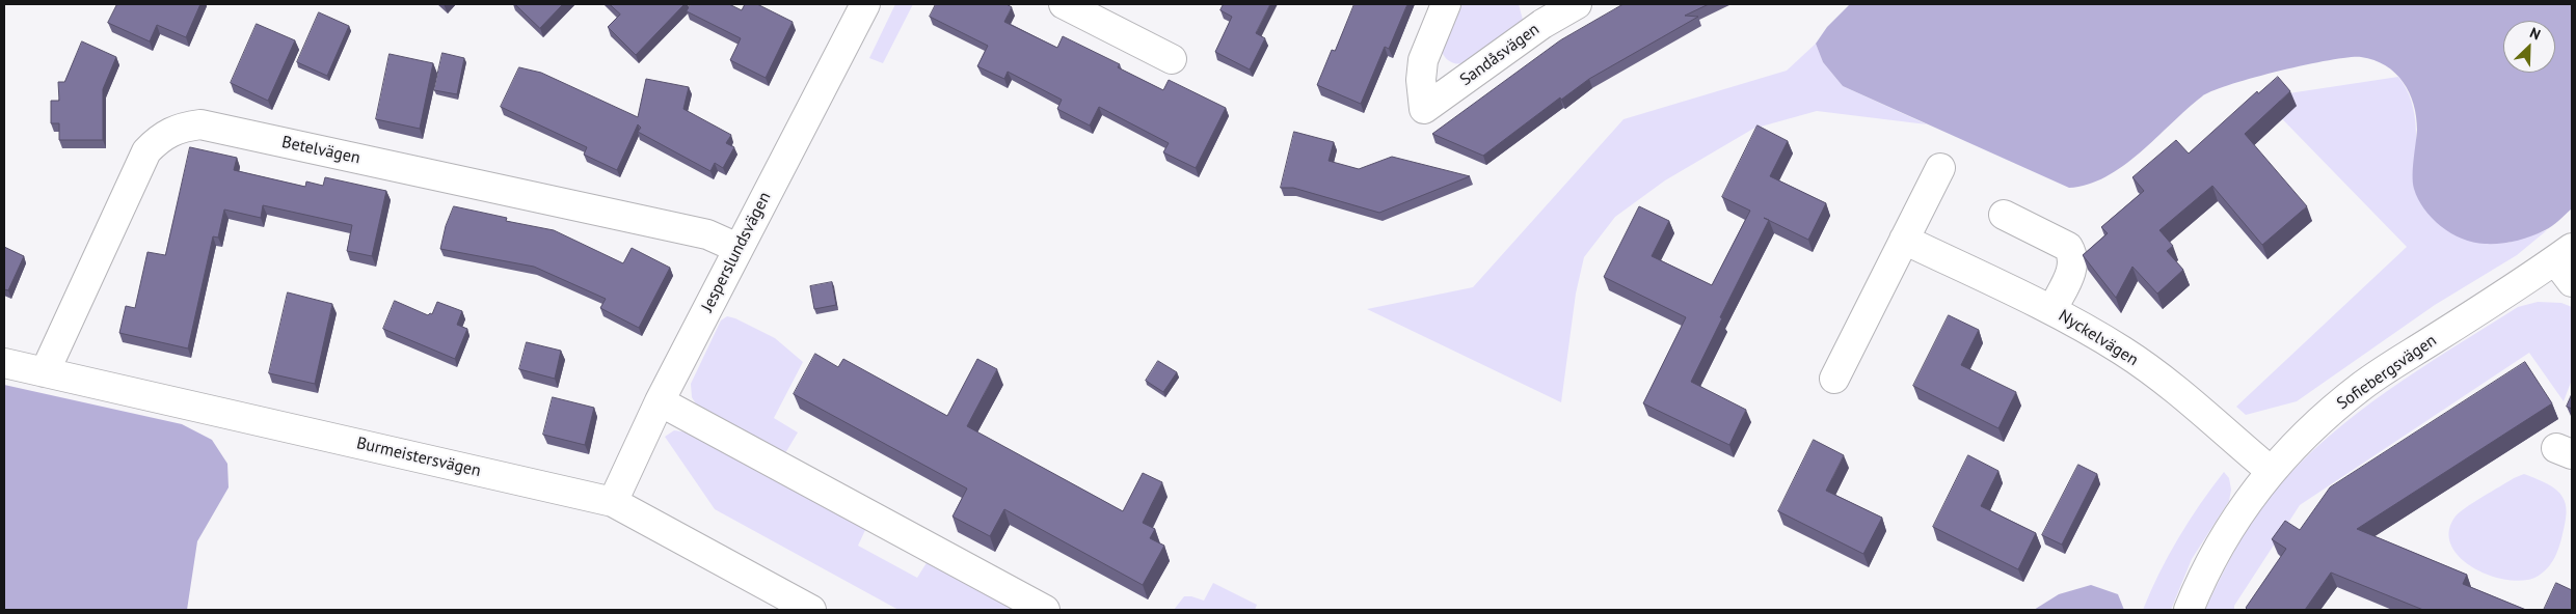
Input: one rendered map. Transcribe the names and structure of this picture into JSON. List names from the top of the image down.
{
  "streets": {
    "street": [
      "Sandåsvägen",
      "Betelvägen",
      "Jesperslundsvägen",
      "Nyckelvägen",
      "Sofiebergsvägen",
      "Burmeistersvägen"
    ]
  },
  "crossings": [
    ["Betelvägen", "Jesperslundsvägen"],
    ["Betelvägen", "Burmeistersvägen"],
    ["Jesperslundsvägen", "Burmeistersvägen"],
    ["Nyckelvägen", "Sofiebergsvägen"]
  ],
  "north": "top right"
}
